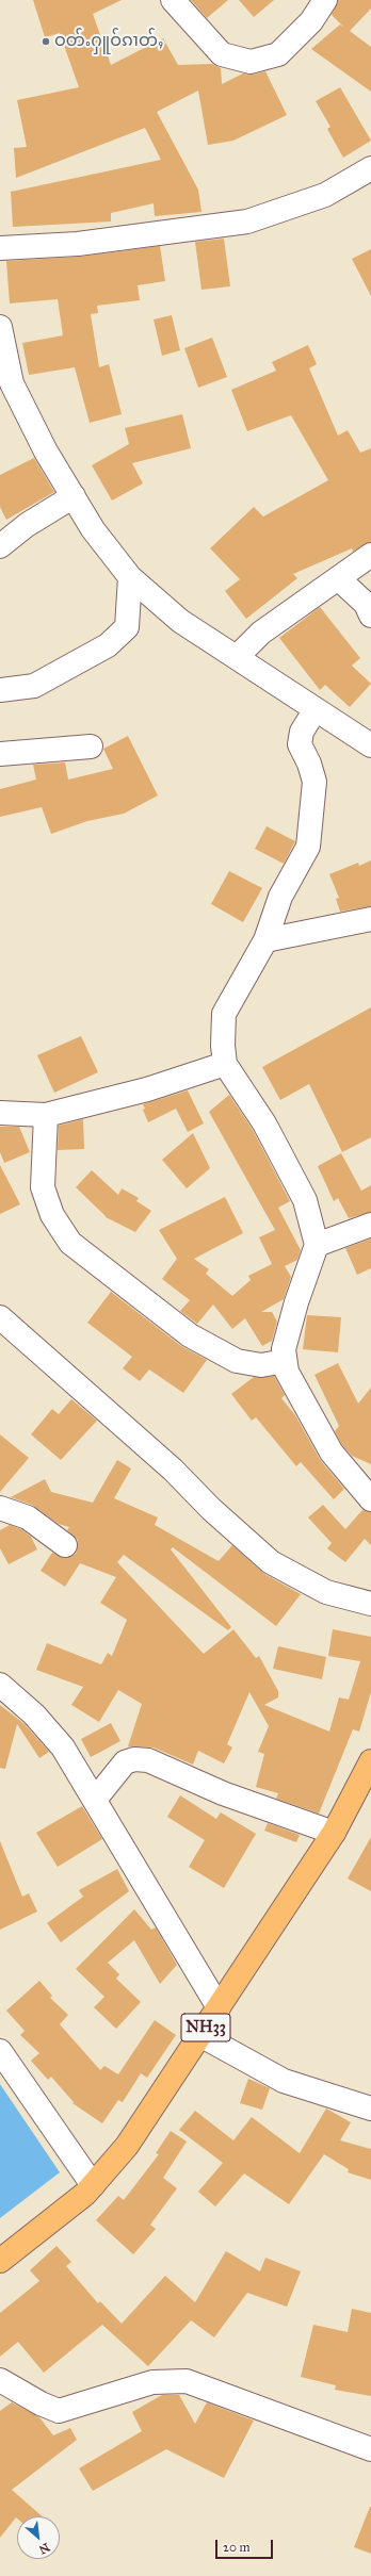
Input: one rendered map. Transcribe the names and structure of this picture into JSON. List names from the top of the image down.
{
  "streets": {
    "highway": ["NH33"]
  },
  "places": ["ဝတ်ႉႁူဝ်ၵၢတ်ႇ"],
  "scale_bar": "20 m",
  "north": "bottom right"
}
